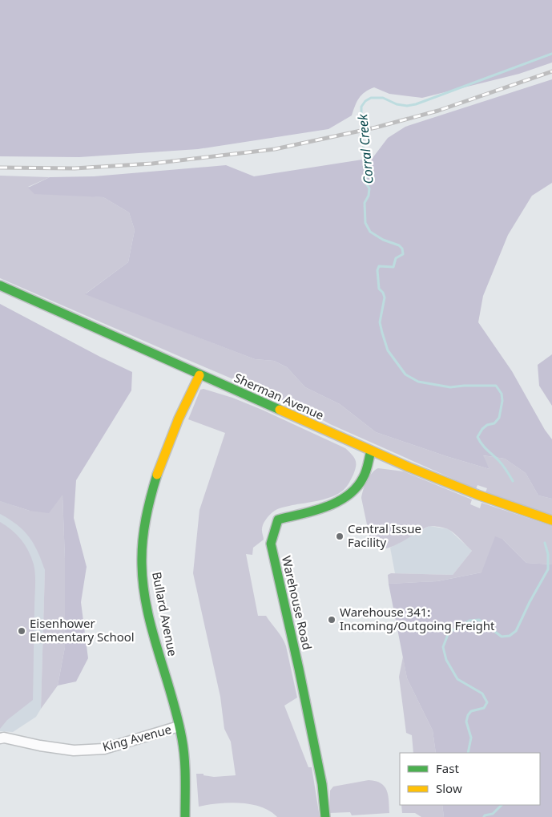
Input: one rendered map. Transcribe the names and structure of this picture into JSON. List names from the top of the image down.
{
  "streets": {
    "street": [
      "Sherman Avenue",
      "Warehouse Road",
      "Bullard Avenue",
      "King Avenue"
    ]
  },
  "crossings": [
    ["Sherman Avenue", "Warehouse Road"],
    ["Sherman Avenue", "Bullard Avenue"],
    ["Bullard Avenue", "King Avenue"]
  ],
  "water": ["Corral Creek"],
  "places": ["Central Issue Facility", "Warehouse 341: Incoming/Outgoing Freight", "Eisenhower Elementary School"],
  "legend": ["Fast", "Slow"]
}
